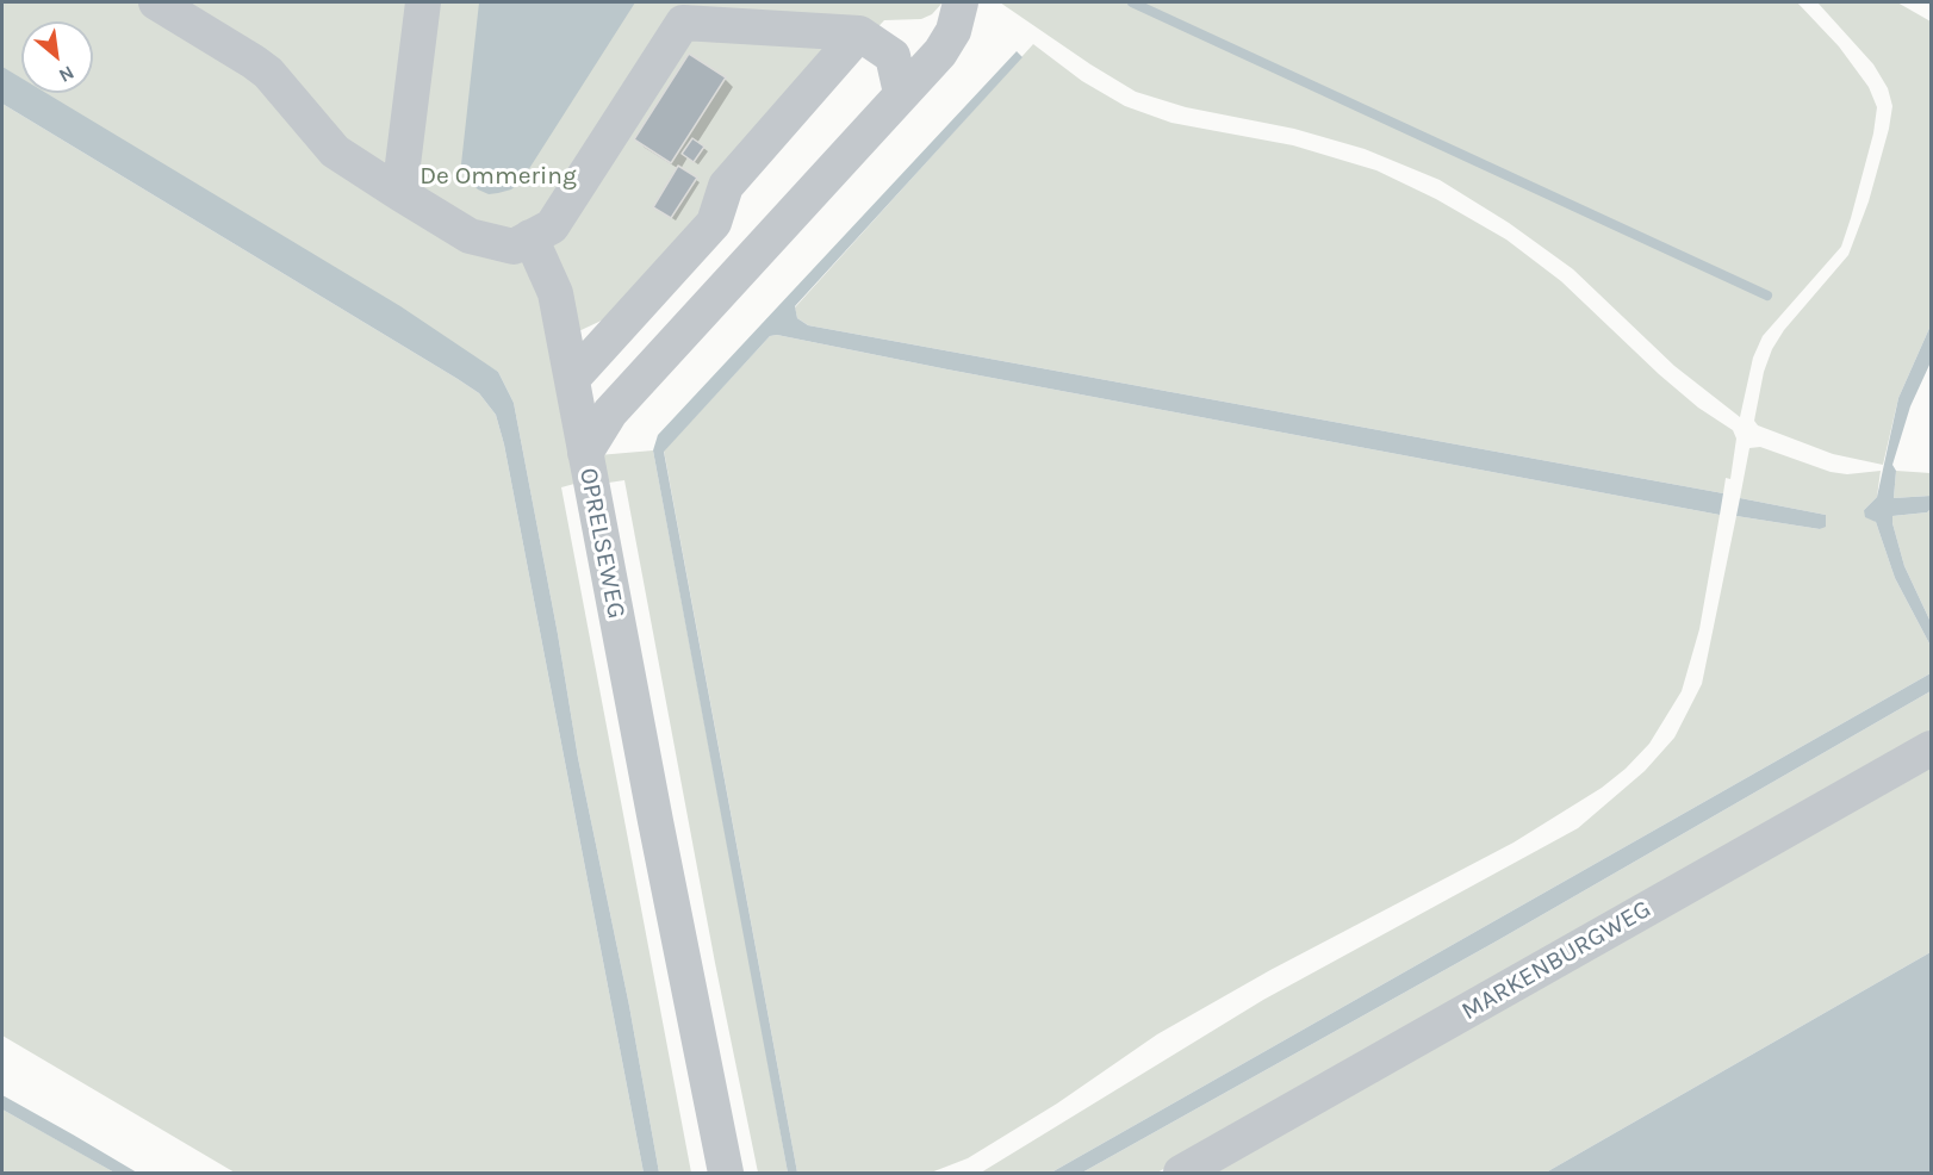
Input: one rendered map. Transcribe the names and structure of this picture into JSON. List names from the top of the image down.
{
  "streets": {
    "street": ["OPRELSEWEG", "MARKENBURGWEG"]
  },
  "parks": ["De Ommering"],
  "north": "bottom right"
}
